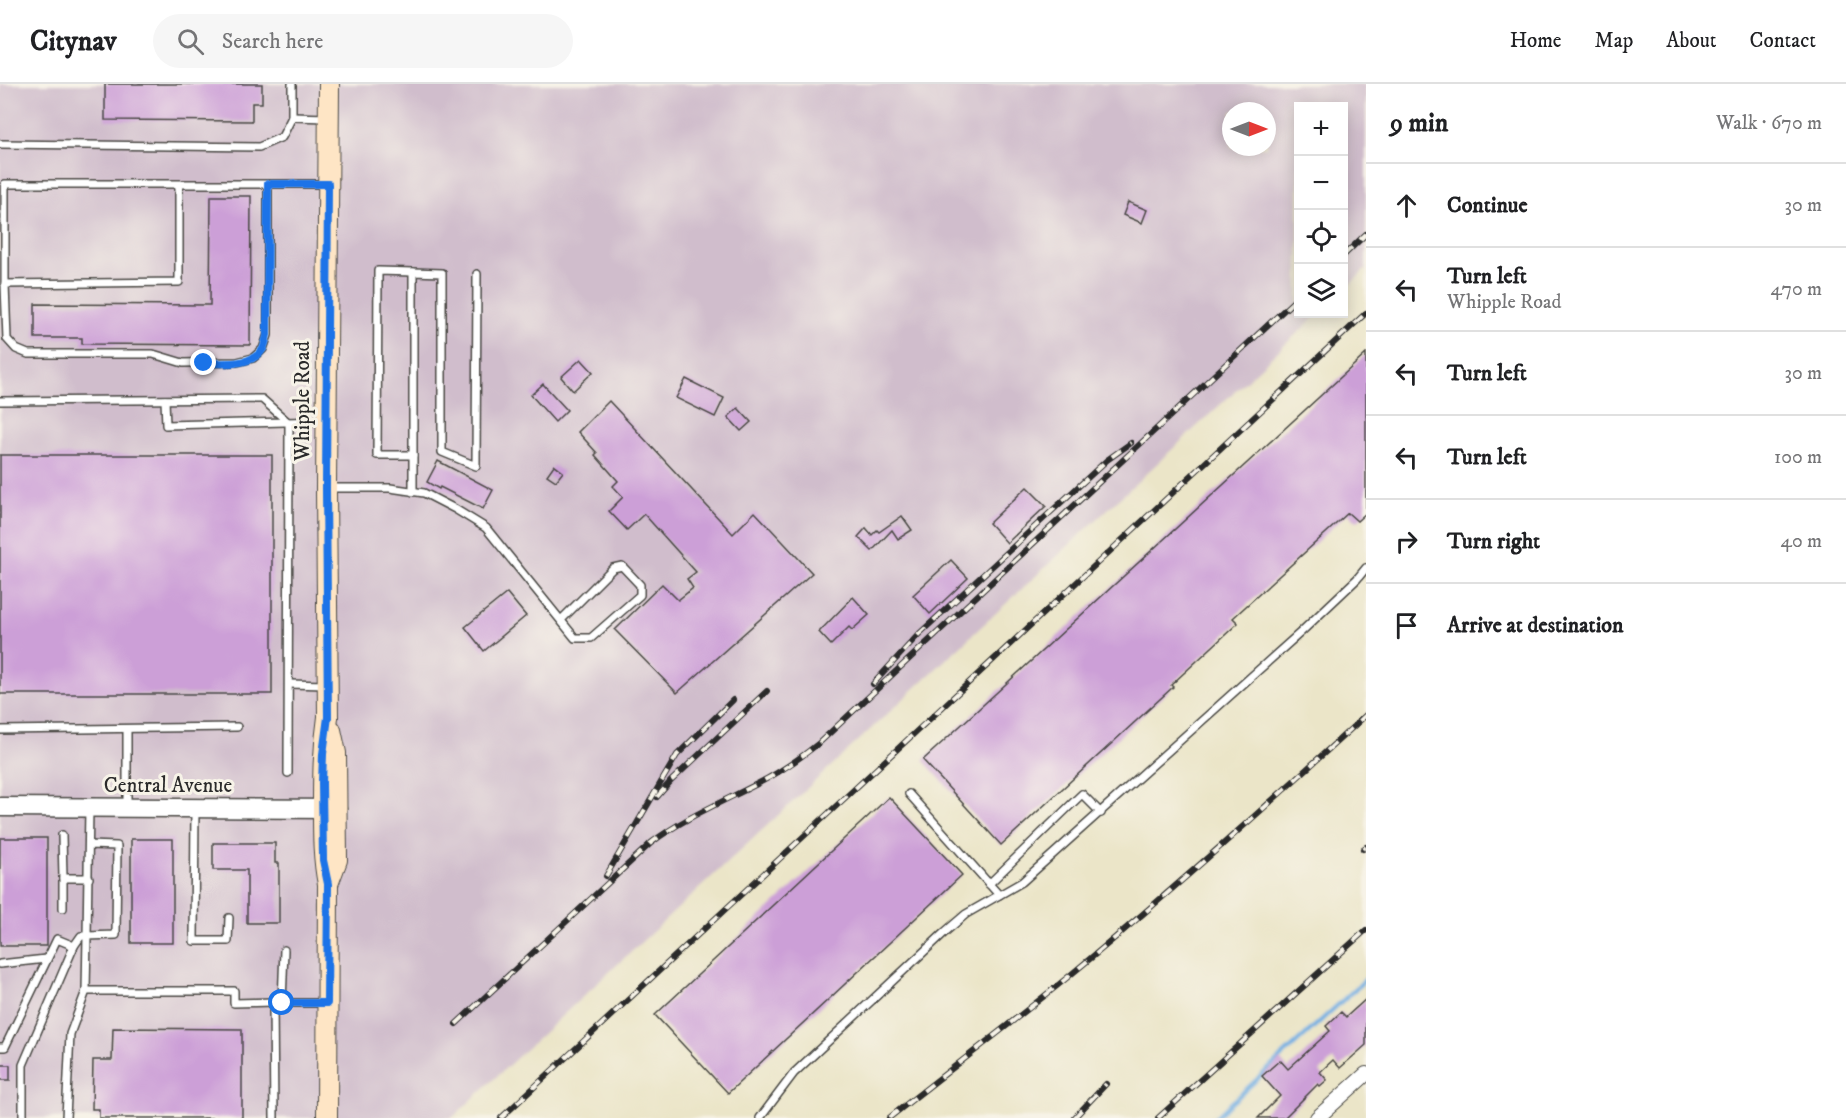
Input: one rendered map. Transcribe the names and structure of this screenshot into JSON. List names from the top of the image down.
{
  "streets": {
    "main road": ["Whipple Road"],
    "street": ["Central Avenue"]
  },
  "crossings": [
    ["Whipple Road", "Central Avenue"]
  ],
  "north": "right",
  "page": {
    "header": "Citynav",
    "search": "Search here",
    "nav": [
      "Home",
      "Map",
      "About",
      "Contact"
    ],
    "heading": ["9 min", "Walk · 670 m"],
    "map_buttons": ["+", "−"],
    "list": [
      ["Continue", "30 m"],
      ["Turn left", "Whipple Road", "470 m"],
      ["Turn left", "30 m"],
      ["Turn left", "100 m"],
      ["Turn right", "40 m"],
      "Arrive at destination"
    ]
  }
}
